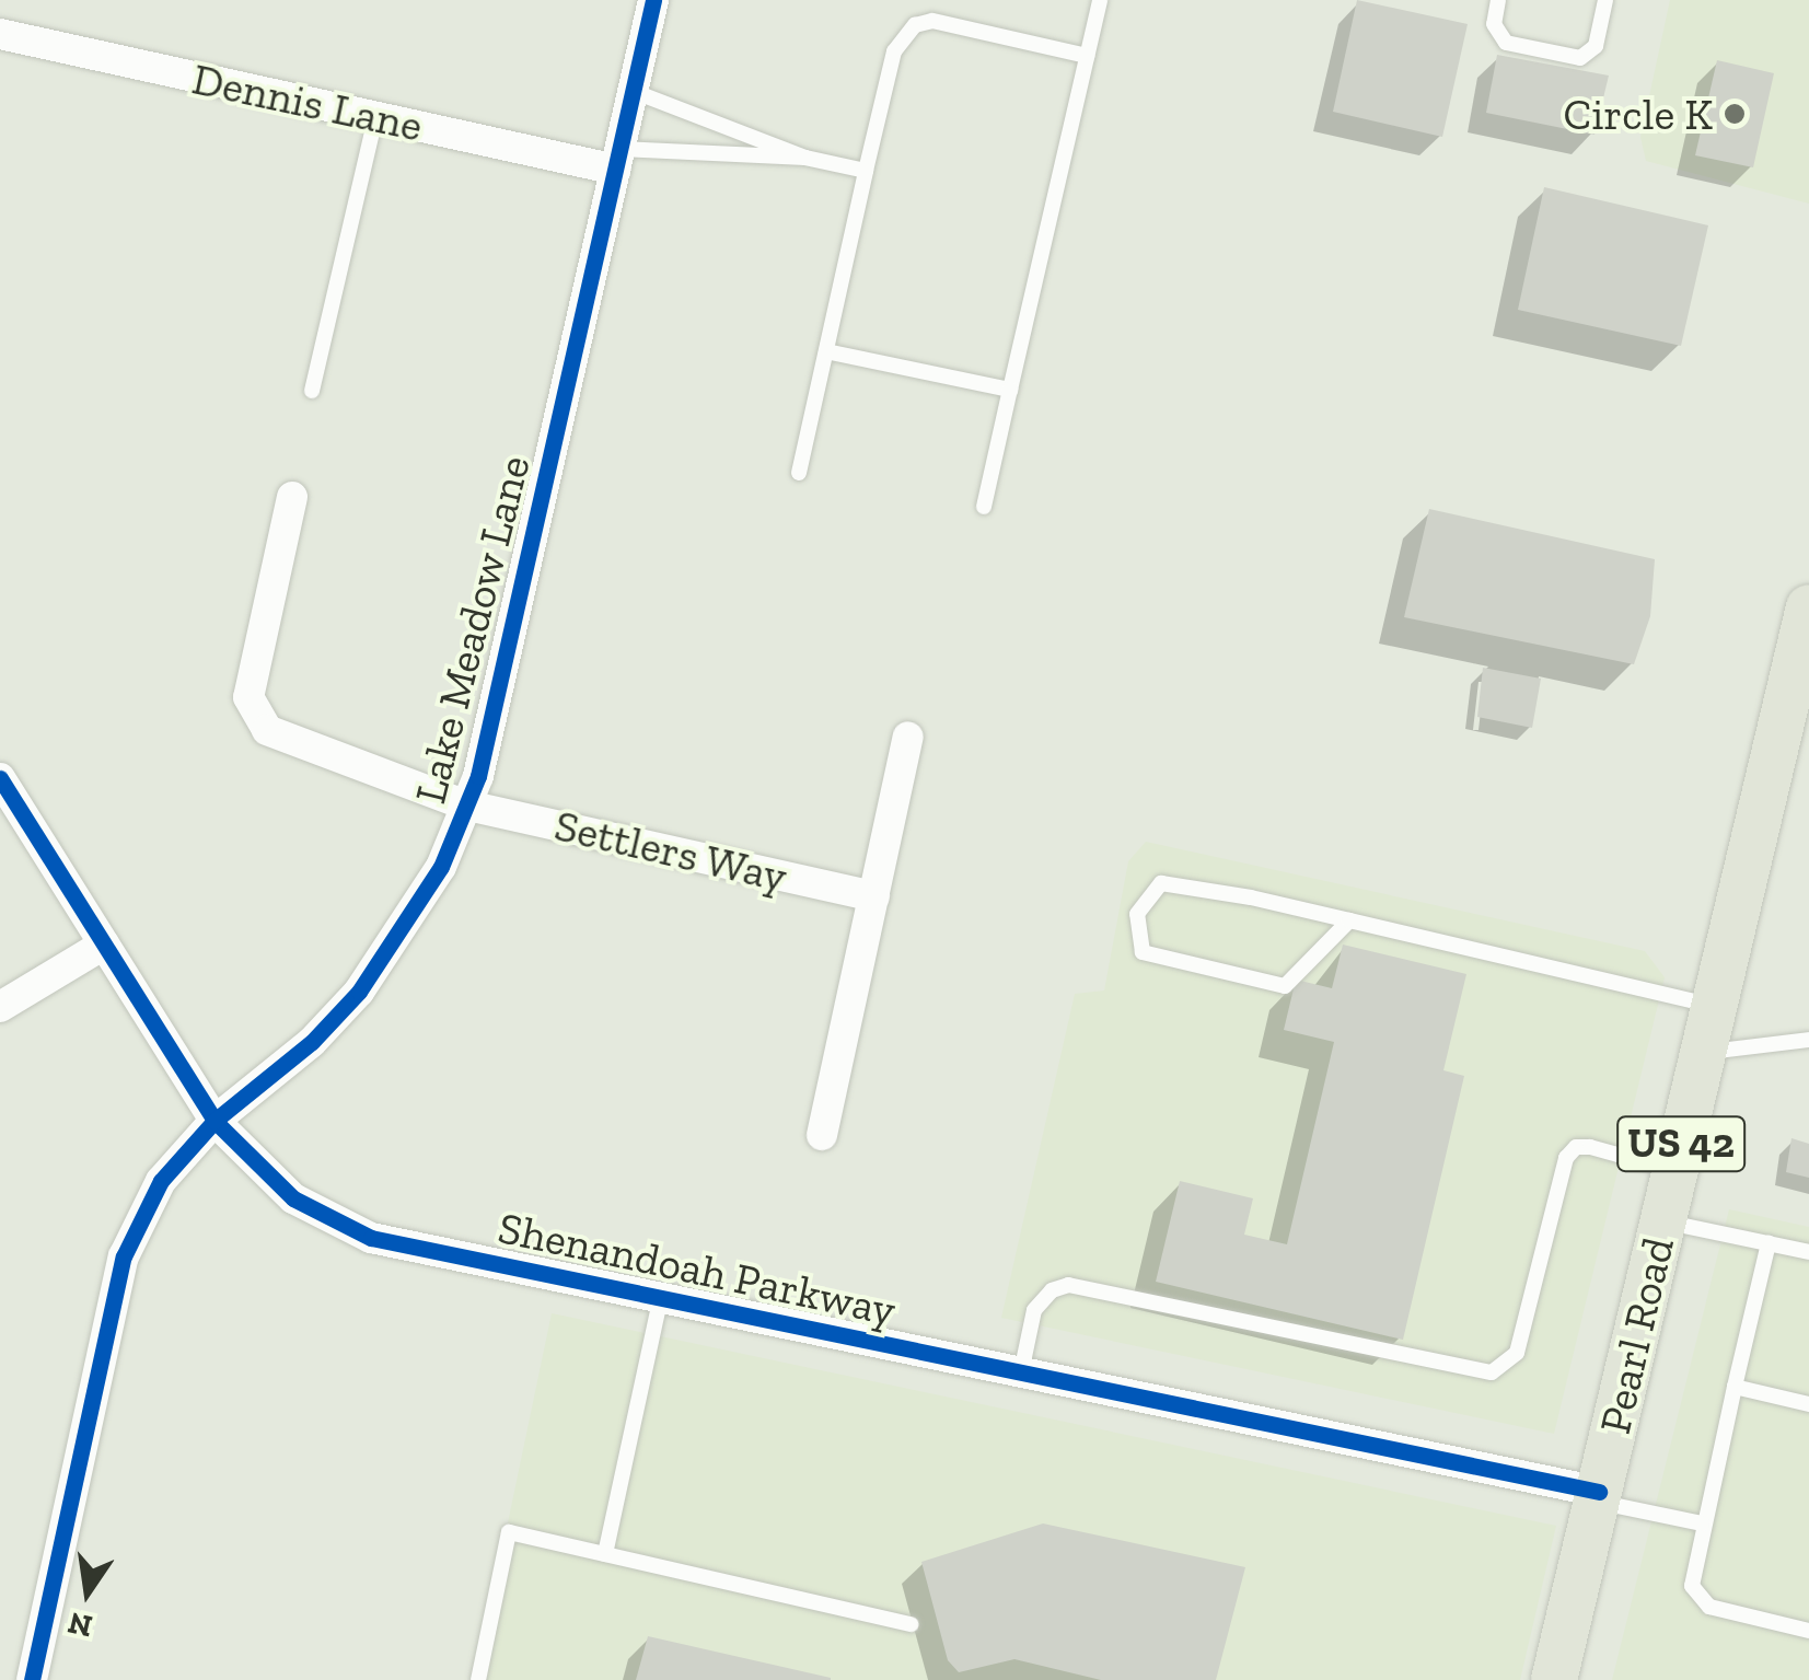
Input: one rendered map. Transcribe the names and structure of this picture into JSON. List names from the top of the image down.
{
  "streets": {
    "main road": ["US 42", "Pearl Road"],
    "street": [
      "Dennis Lane",
      "Lake Meadow Lane",
      "Settlers Way",
      "Shenandoah Parkway"
    ]
  },
  "crossings": [
    ["Dennis Lane", "Lake Meadow Lane"],
    ["Lake Meadow Lane", "Settlers Way"],
    ["Lake Meadow Lane", "Shenandoah Parkway"],
    ["Shenandoah Parkway", "Pearl Road"]
  ],
  "places": ["Circle K"],
  "north": "bottom"
}
